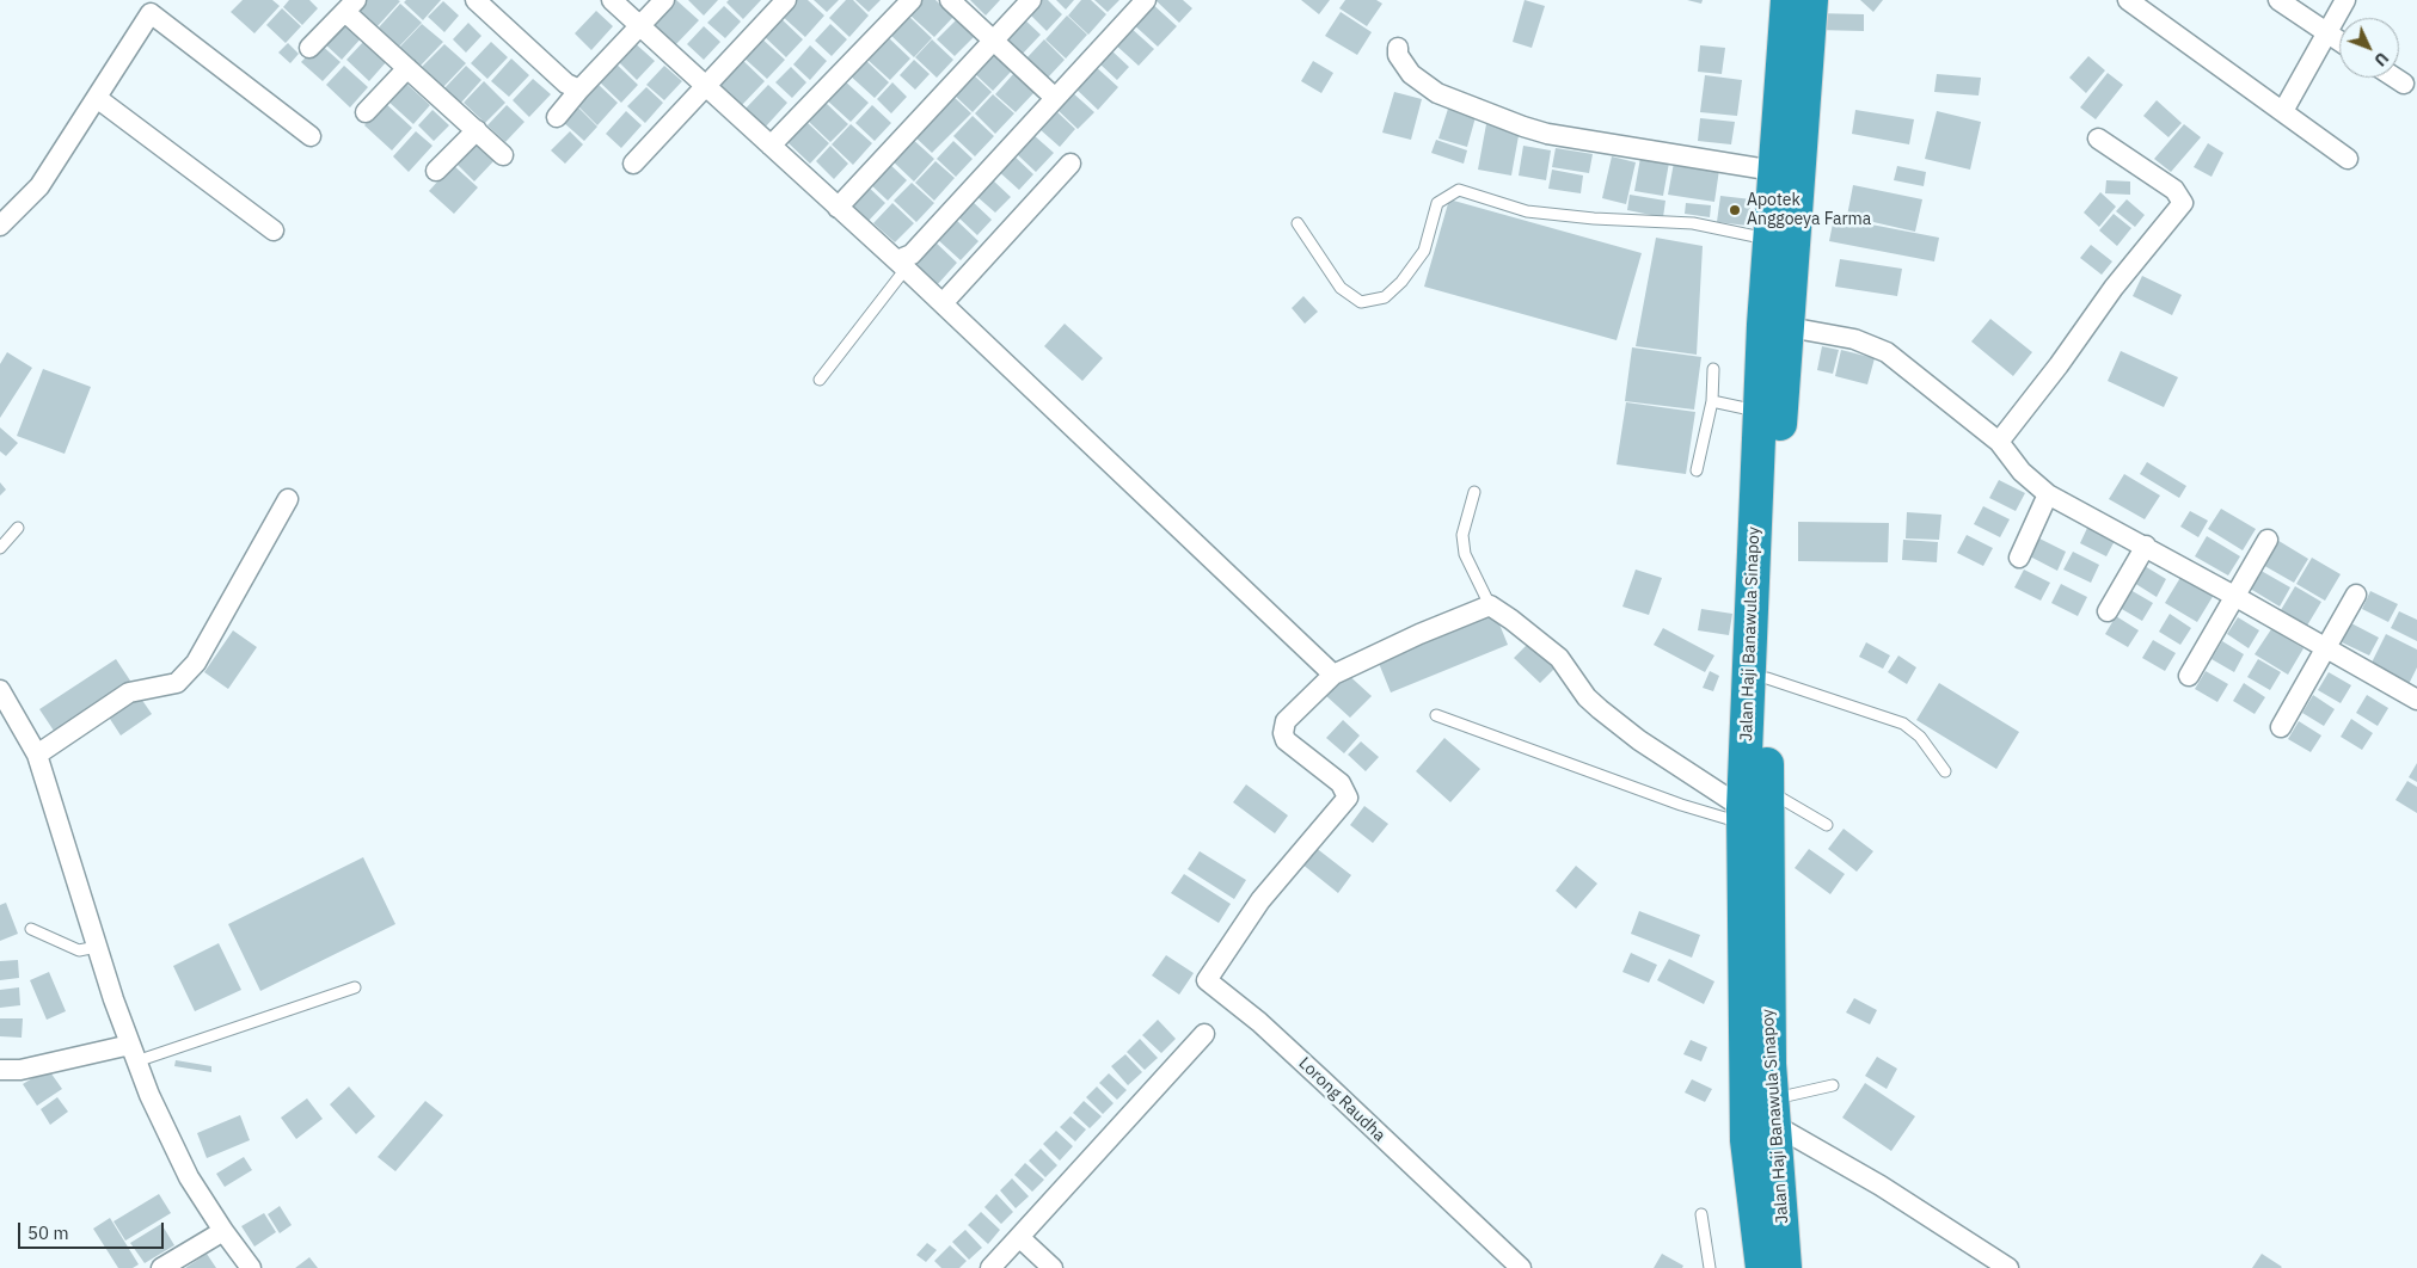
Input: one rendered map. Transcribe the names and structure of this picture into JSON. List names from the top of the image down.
{
  "streets": {
    "highway": ["Jalan Haji Banawula Sinapoy"],
    "street": ["Lorong Raudha"]
  },
  "places": ["Apotek Anggoeya Farma"],
  "scale_bar": "50 m",
  "north": "bottom right"
}
